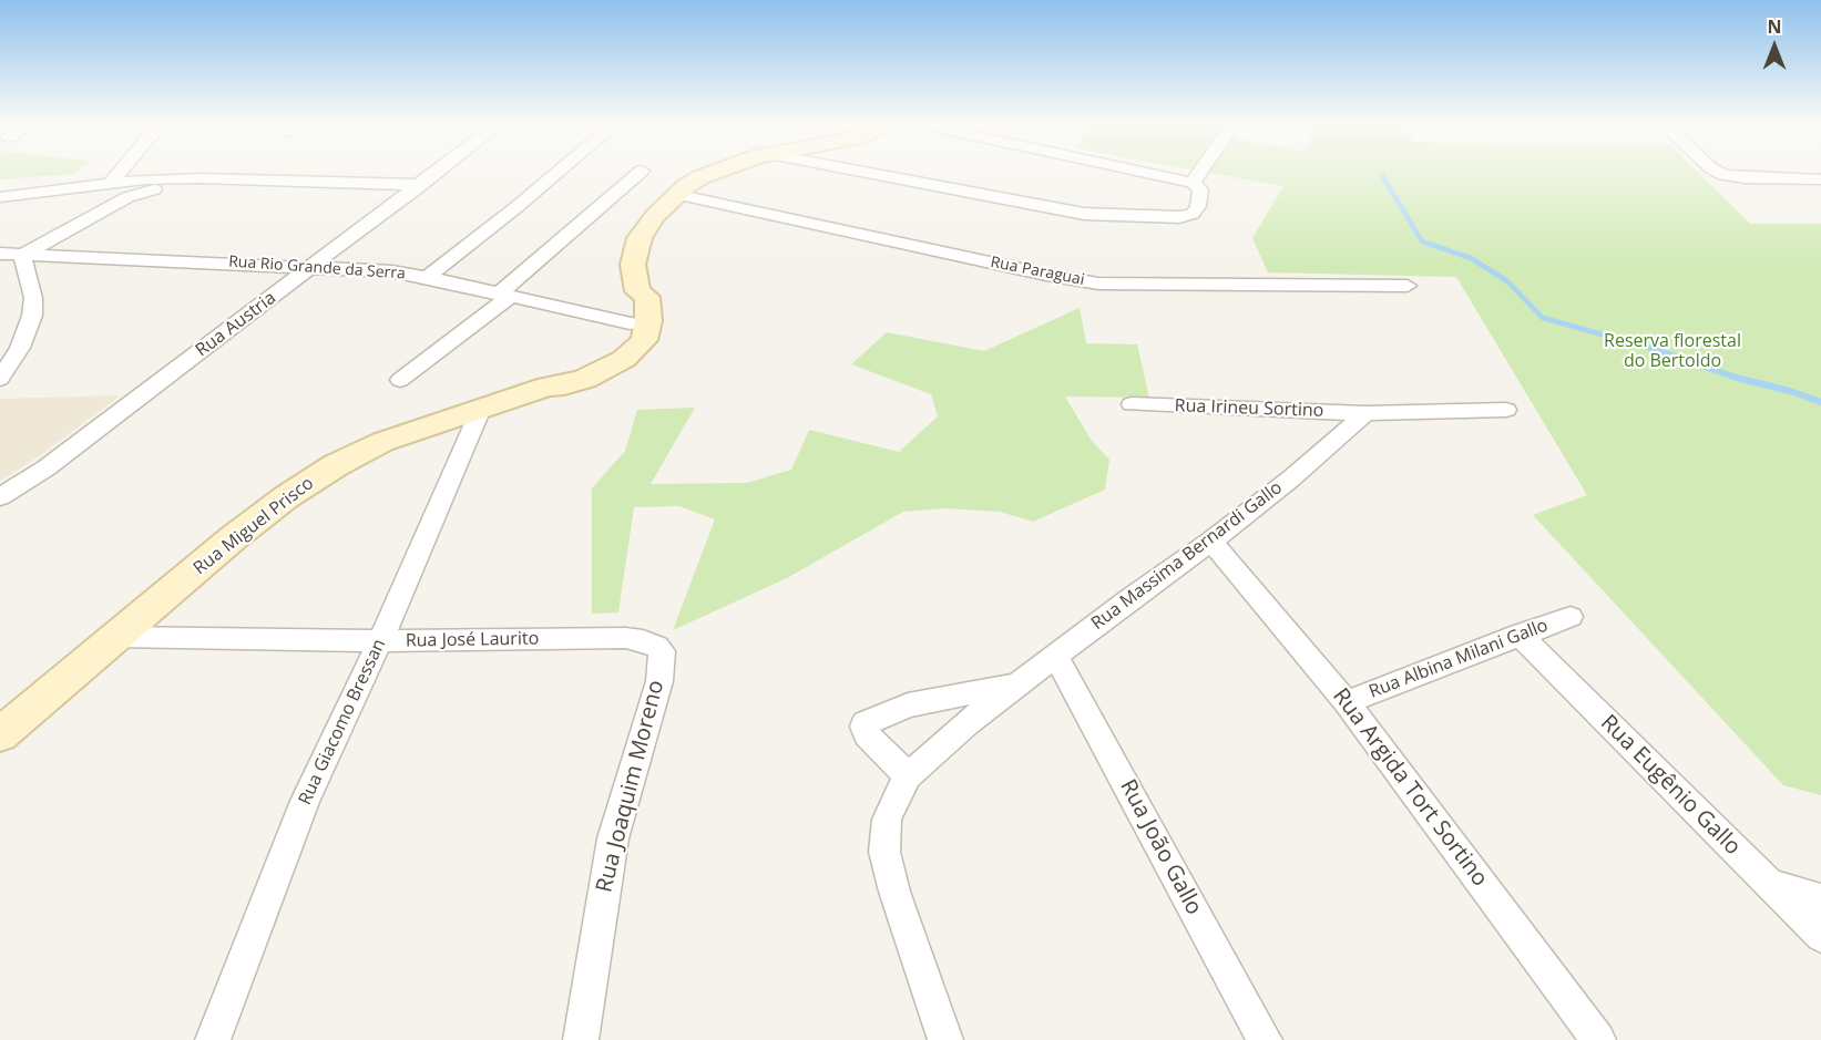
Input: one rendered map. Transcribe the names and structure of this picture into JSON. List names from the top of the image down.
{
  "streets": {
    "street": [
      "Rua Rio Grande da Serra",
      "Rua Paraguai",
      "Rua Austria",
      "Rua Irineu Sortino",
      "Rua Miguel Prisco",
      "Rua Massima Bernardi Gallo",
      "Rua José Laurito",
      "Rua Albina Milani Gallo",
      "Rua Giacomo Bressan",
      "Rua Eugênio Gallo",
      "Rua Joaquim Moreno",
      "Rua Argida Tort Sortino",
      "Rua João Gallo"
    ]
  },
  "crossings": [
    ["Rua Rio Grande da Serra", "Rua Austria"],
    ["Rua Rio Grande da Serra", "Rua Miguel Prisco"],
    ["Rua Paraguai", "Rua Miguel Prisco"],
    ["Rua Irineu Sortino", "Rua Massima Bernardi Gallo"],
    ["Rua Miguel Prisco", "Rua José Laurito"],
    ["Rua Miguel Prisco", "Rua Giacomo Bressan"],
    ["Rua Massima Bernardi Gallo", "Rua Argida Tort Sortino"],
    ["Rua Massima Bernardi Gallo", "Rua João Gallo"],
    ["Rua José Laurito", "Rua Giacomo Bressan"],
    ["Rua José Laurito", "Rua Joaquim Moreno"],
    ["Rua Albina Milani Gallo", "Rua Eugênio Gallo"],
    ["Rua Albina Milani Gallo", "Rua Argida Tort Sortino"]
  ],
  "parks": ["Reserva florestal do Bertoldo"],
  "north": "top"
}
